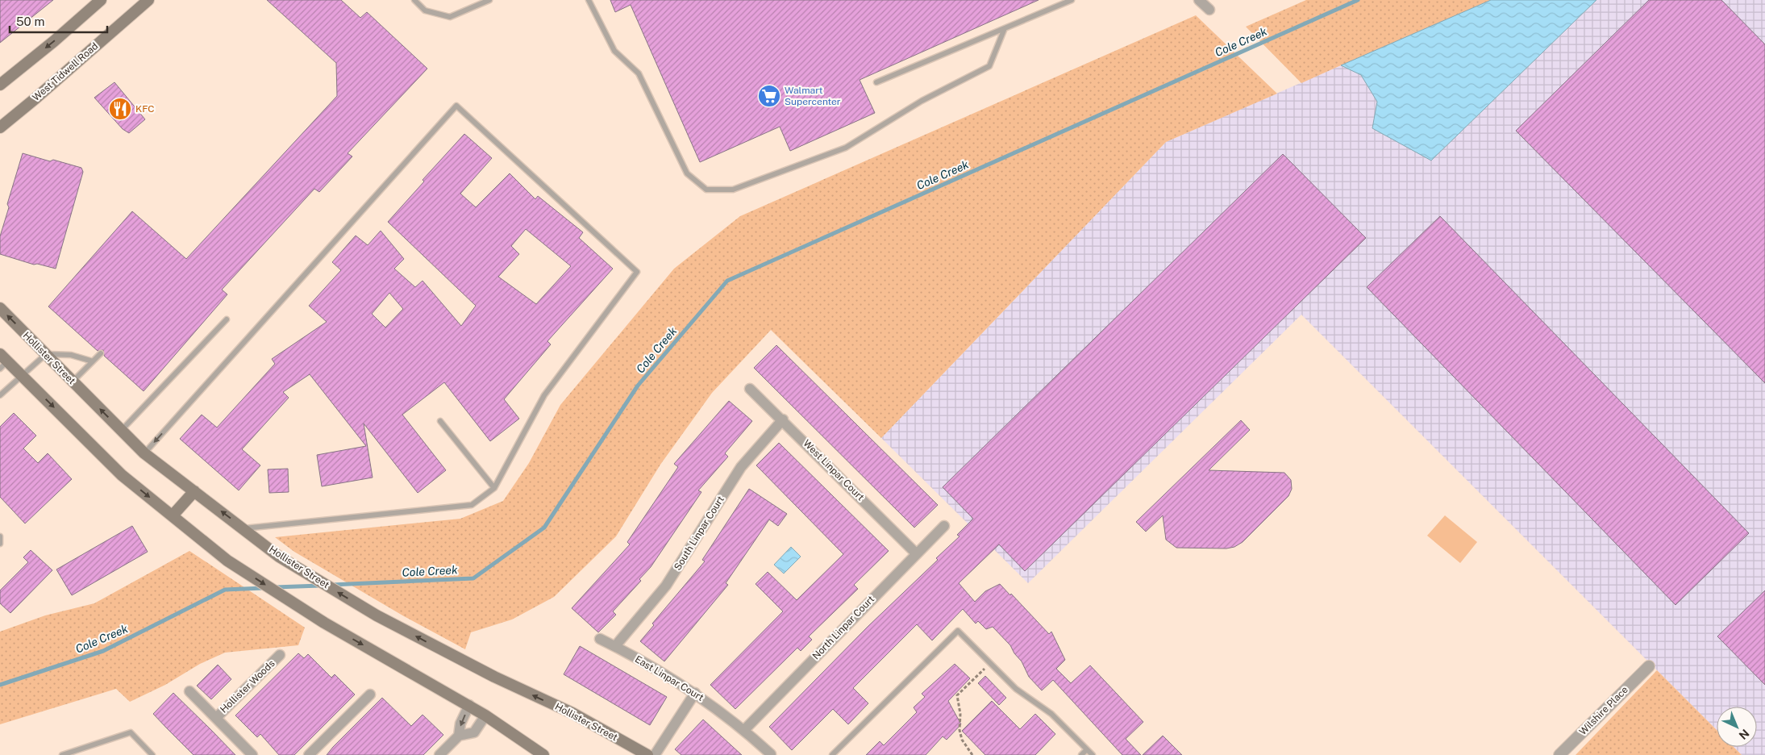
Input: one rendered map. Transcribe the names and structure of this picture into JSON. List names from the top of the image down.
{
  "streets": {
    "main road": ["West Tidwell Road", "Hollister Street"],
    "street": [
      "West Linpar Court",
      "South Linpar Court",
      "North Linpar Court",
      "East Linpar Court",
      "Hollister Woods",
      "Wilshire Place"
    ]
  },
  "crossings": [
    ["West Linpar Court", "South Linpar Court"],
    ["West Linpar Court", "North Linpar Court"],
    ["South Linpar Court", "East Linpar Court"],
    ["North Linpar Court", "East Linpar Court"]
  ],
  "water": ["Cole Creek"],
  "places": {
    "supermarket": ["Walmart Supercenter"],
    "restaurant": ["KFC"]
  },
  "scale_bar": "50 m",
  "north": "bottom right"
}
